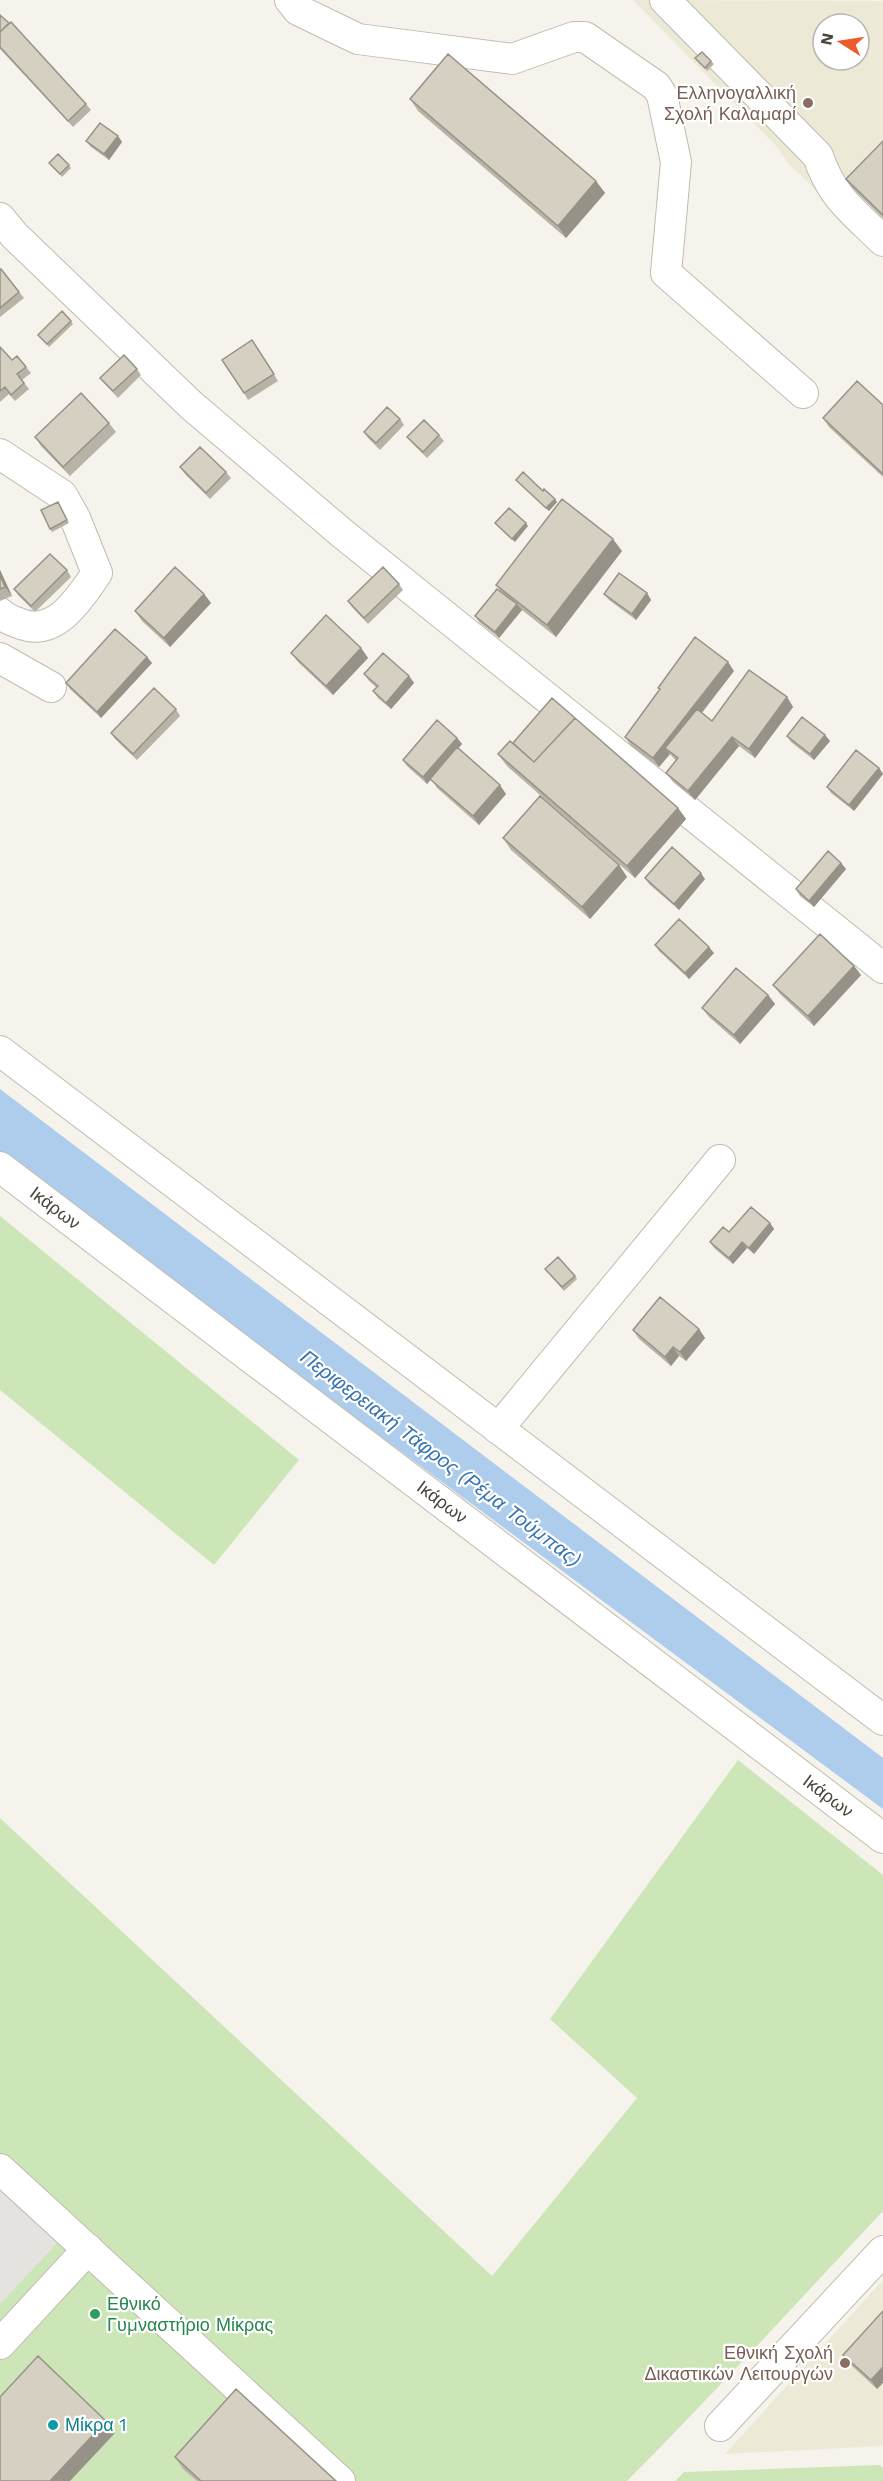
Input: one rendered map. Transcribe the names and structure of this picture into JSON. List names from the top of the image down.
{
  "streets": {
    "street": ["Ικάρων"]
  },
  "water": ["Περιφερειακή Τάφρος (Ρέμα Τούμπας)"],
  "places": [
    "Ελληνογαλλική Σχολή Καλαμαρί",
    "Εθνικό Γυμναστήριο Μίκρας",
    "Εθνική Σχολή Δικαστικών Λειτουργών",
    "Μίκρα 1"
  ],
  "north": "left"
}
